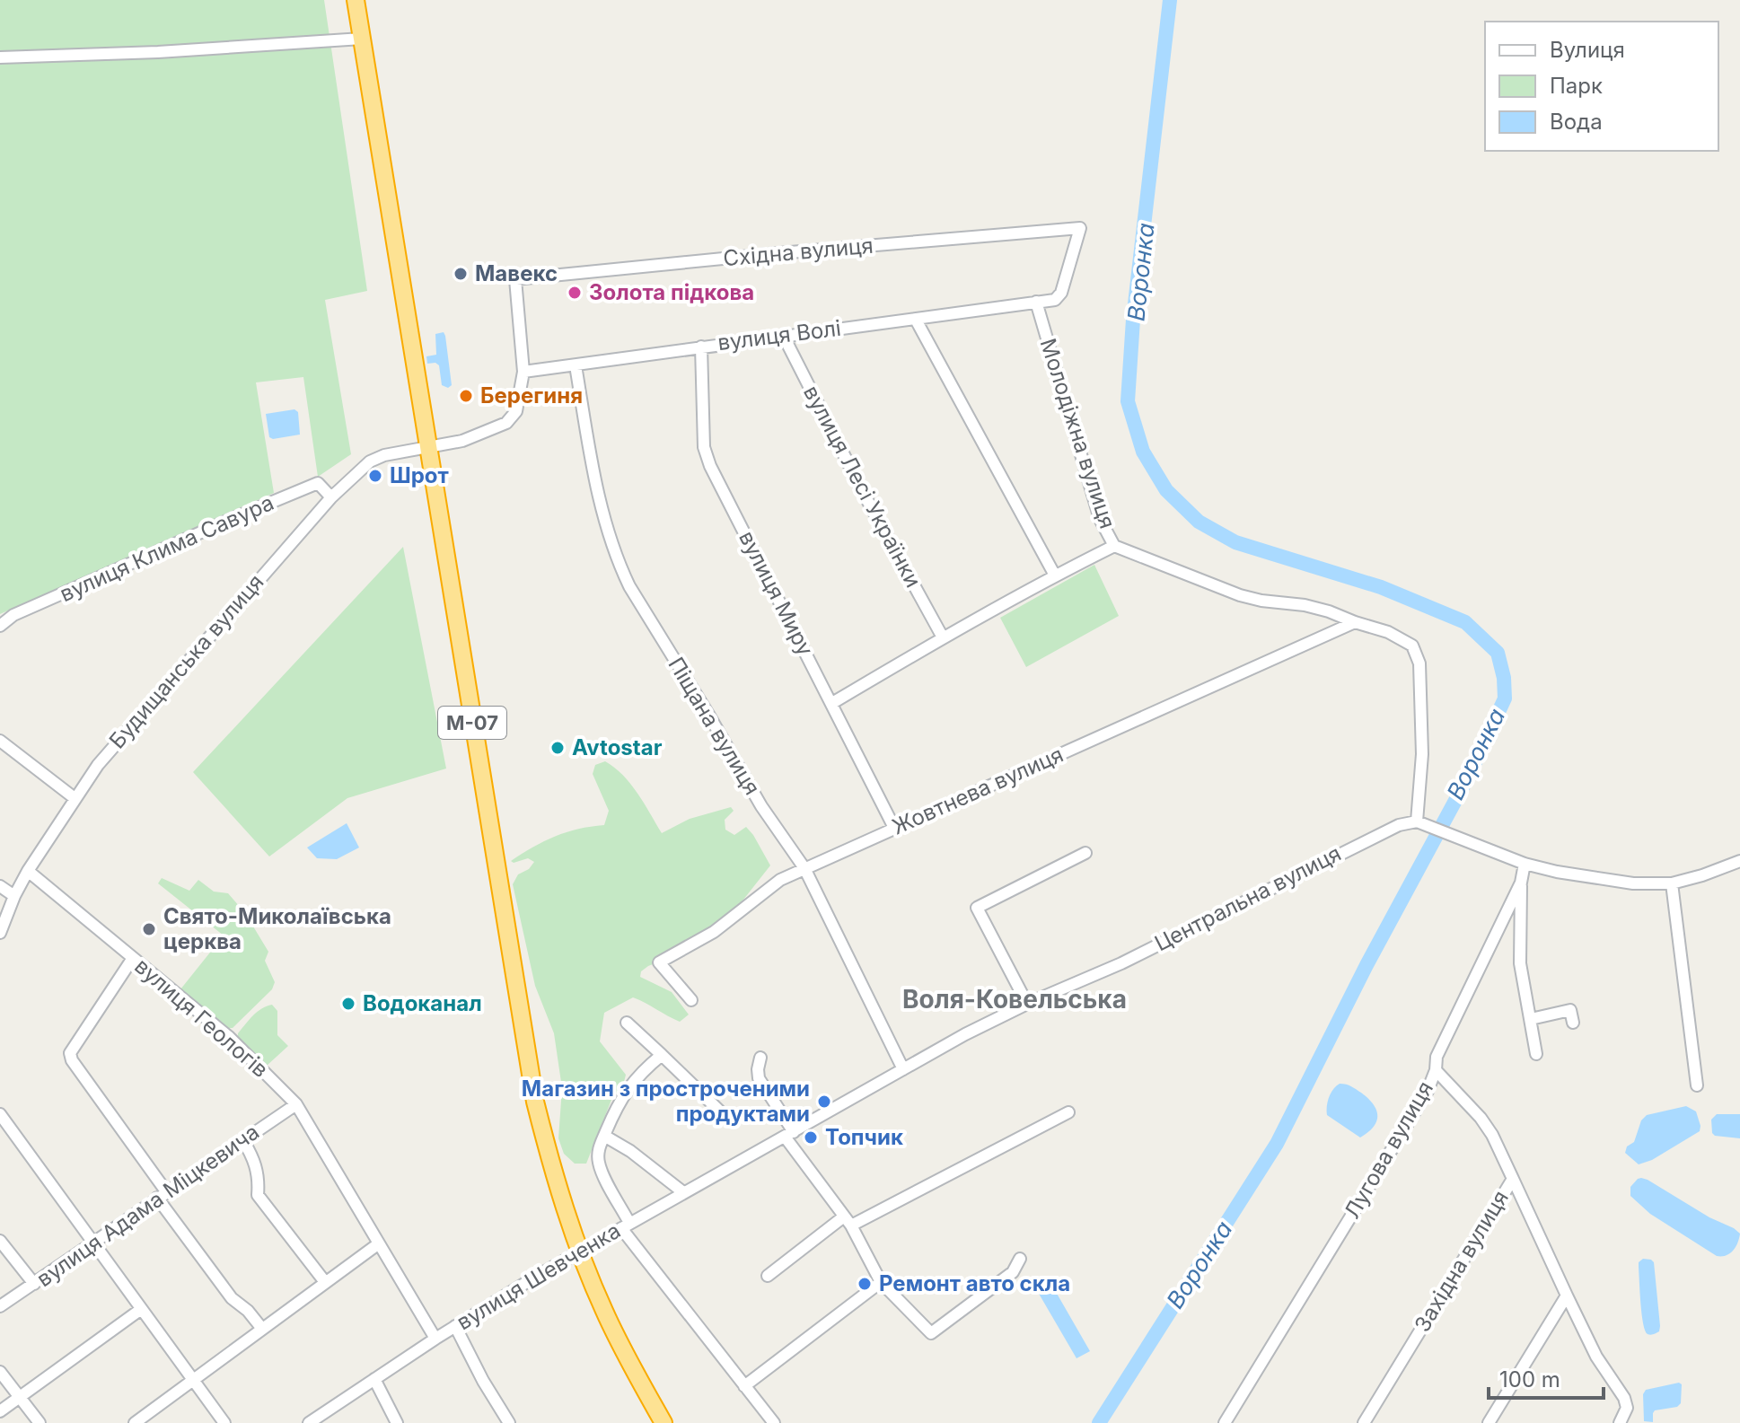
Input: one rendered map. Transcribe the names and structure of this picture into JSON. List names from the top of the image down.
{
  "streets": {
    "highway": ["М-07"],
    "street": [
      "Східна вулиця",
      "вулиця Волі",
      "Молодіжна вулиця",
      "вулиця Лесі Українки",
      "вулиця Клима Савура",
      "вулиця Миру",
      "Будищанська вулиця",
      "Піщана вулиця",
      "Жовтнева вулиця",
      "Центральна вулиця",
      "вулиця Геологів",
      "Лугова вулиця",
      "вулиця Адама Міцкевича",
      "Західна вулиця",
      "вулиця Шевченка"
    ]
  },
  "crossings": [
    ["Східна вулиця", "вулиця Волі"],
    ["Східна вулиця", "Молодіжна вулиця"],
    ["Східна вулиця", "Будищанська вулиця"],
    ["вулиця Волі", "Молодіжна вулиця"],
    ["вулиця Волі", "вулиця Лесі Українки"],
    ["вулиця Волі", "вулиця Миру"],
    ["вулиця Волі", "Будищанська вулиця"],
    ["вулиця Волі", "Піщана вулиця"],
    ["Молодіжна вулиця", "Жовтнева вулиця"],
    ["Молодіжна вулиця", "Центральна вулиця"],
    ["вулиця Клима Савура", "Будищанська вулиця"],
    ["вулиця Миру", "Жовтнева вулиця"],
    ["Будищанська вулиця", "М-07"],
    ["Будищанська вулиця", "вулиця Геологів"],
    ["М-07", "вулиця Шевченка"],
    ["Піщана вулиця", "Жовтнева вулиця"],
    ["Піщана вулиця", "Центральна вулиця"],
    ["Центральна вулиця", "вулиця Шевченка"],
    ["вулиця Геологів", "вулиця Адама Міцкевича"],
    ["вулиця Геологів", "вулиця Шевченка"],
    ["Лугова вулиця", "Західна вулиця"]
  ],
  "districts": ["Воля-Ковельська"],
  "water": ["Воронка"],
  "places": [
    "Мавекс",
    "Золота підкова",
    "Берегиня",
    "Шрот",
    "Avtostar",
    "Свято-Миколаївська церква",
    "Водоканал",
    "Магазин з простроченими продуктами",
    "Топчик",
    "Ремонт авто скла"
  ],
  "legend": ["Вулиця", "Парк", "Вода"],
  "scale_bar": "100 m"
}
